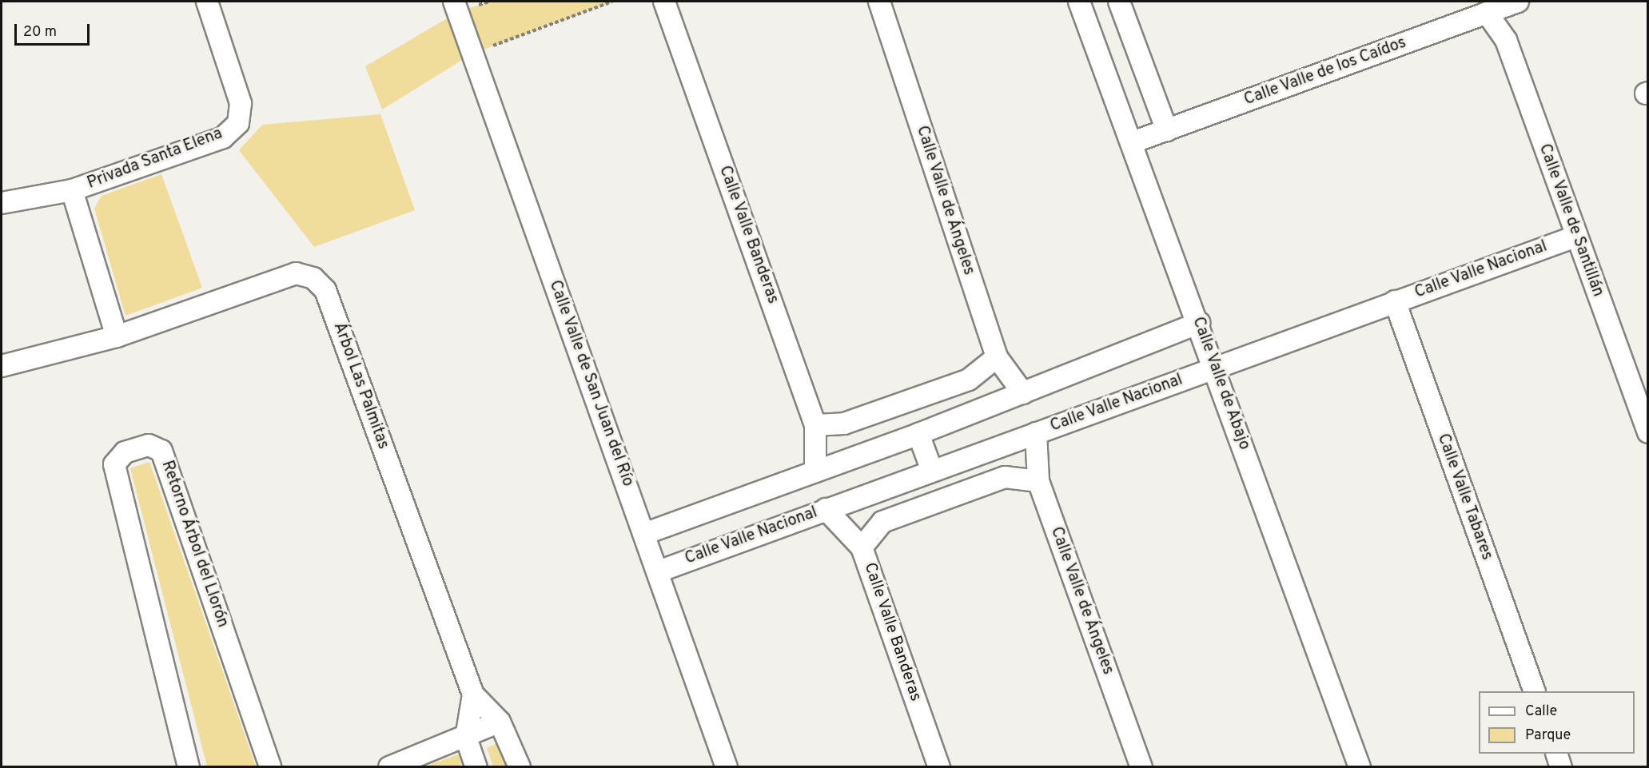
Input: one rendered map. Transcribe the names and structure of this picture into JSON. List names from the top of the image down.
{
  "streets": {
    "street": [
      "Calle Valle de los Caídos",
      "Privada Santa Elena",
      "Calle Valle de Ángeles",
      "Calle Valle de Santillán",
      "Calle Valle Banderas",
      "Calle Valle Nacional",
      "Calle Valle de San Juan del Río",
      "Calle Valle de Abajo",
      "Árbol Las Palmitas",
      "Calle Valle Tabares",
      "Retorno Árbol del Llorón"
    ]
  },
  "crossings": [
    ["Calle Valle de los Caídos", "Calle Valle de Santillán"],
    ["Calle Valle de los Caídos", "Calle Valle de Abajo"],
    ["Calle Valle de Ángeles", "Calle Valle Nacional"],
    ["Calle Valle de Santillán", "Calle Valle Nacional"],
    ["Calle Valle Banderas", "Calle Valle Nacional"],
    ["Calle Valle Nacional", "Calle Valle de San Juan del Río"],
    ["Calle Valle Nacional", "Calle Valle de Abajo"],
    ["Calle Valle Nacional", "Calle Valle Tabares"]
  ],
  "legend": ["Calle", "Parque"],
  "scale_bar": "20 m"
}
